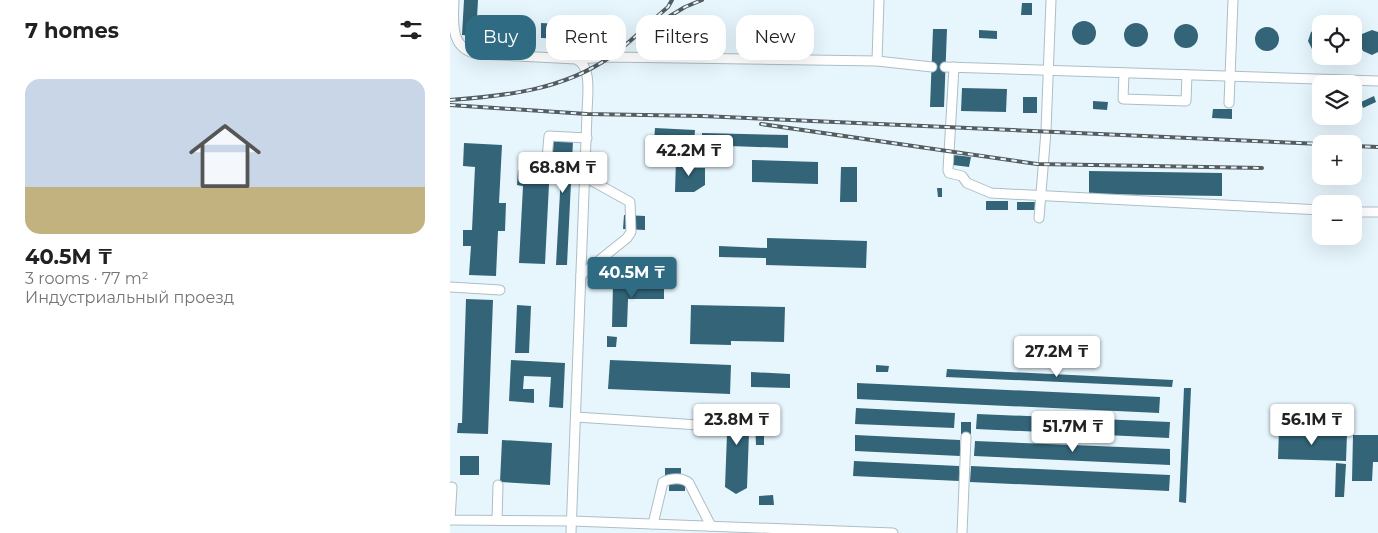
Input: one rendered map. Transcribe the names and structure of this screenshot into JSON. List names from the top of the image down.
{
  "page": {
    "heading": "7 homes",
    "map_buttons": ["+", "−"],
    "chip": [
      "Buy",
      "Rent",
      "Filters",
      "New"
    ],
    "list": [
      {
        "name": "40.5M ₸",
        "note": "3 rooms · 77 m² · Индустриальный проезд"
      }
    ],
    "price": [
      "42.2M ₸",
      "68.8M ₸",
      "40.5M ₸",
      "27.2M ₸",
      "23.8M ₸",
      "56.1M ₸",
      "51.7M ₸"
    ]
  }
}
